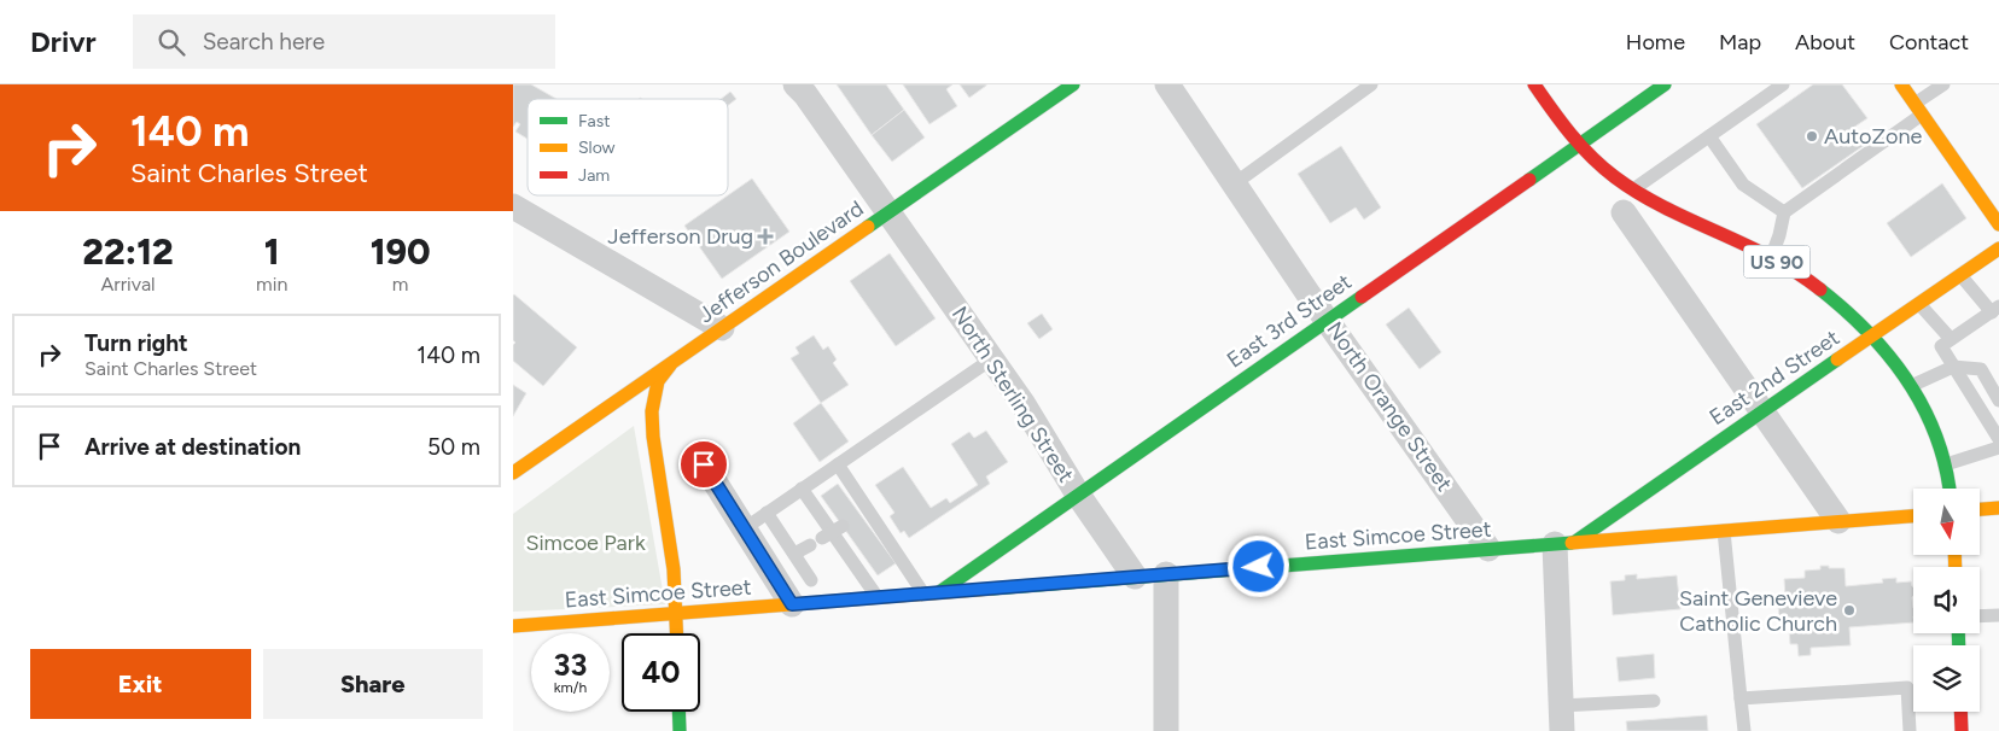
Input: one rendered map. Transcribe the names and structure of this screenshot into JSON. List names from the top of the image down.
{
  "streets": {
    "main road": [
      "Jefferson Boulevard",
      "US 90",
      "East 3rd Street",
      "East 2nd Street",
      "East Simcoe Street"
    ],
    "street": ["North Sterling Street", "North Orange Street"]
  },
  "crossings": [
    ["Jefferson Boulevard", "North Sterling Street"],
    ["US 90", "East 3rd Street"],
    ["US 90", "East 2nd Street"],
    ["East 3rd Street", "North Sterling Street"],
    ["East 3rd Street", "North Orange Street"],
    ["East 3rd Street", "East Simcoe Street"],
    ["East 2nd Street", "East Simcoe Street"],
    ["North Sterling Street", "East Simcoe Street"],
    ["North Orange Street", "East Simcoe Street"]
  ],
  "parks": ["Simcoe Park"],
  "places": {
    "other": ["AutoZone", "Saint Genevieve Catholic Church"],
    "health": ["Jefferson Drug"]
  },
  "legend": ["Fast", "Slow", "Jam"],
  "north": "bottom",
  "page": {
    "header": "Drivr",
    "search": "Search here",
    "nav": [
      "Home",
      "Map",
      "About",
      "Contact"
    ],
    "turn": ["140 m", "Saint Charles Street"],
    "eta": [
      "22:12",
      "Arrival",
      "1",
      "min",
      "190",
      "m"
    ],
    "list": [
      {
        "name": "Turn right",
        "note": "Saint Charles Street",
        "value": "140 m"
      },
      {
        "name": "Arrive at destination",
        "value": "50 m"
      }
    ],
    "speed": "33 km/h",
    "limit": "40",
    "buttons": ["Exit", "Share"]
  }
}
